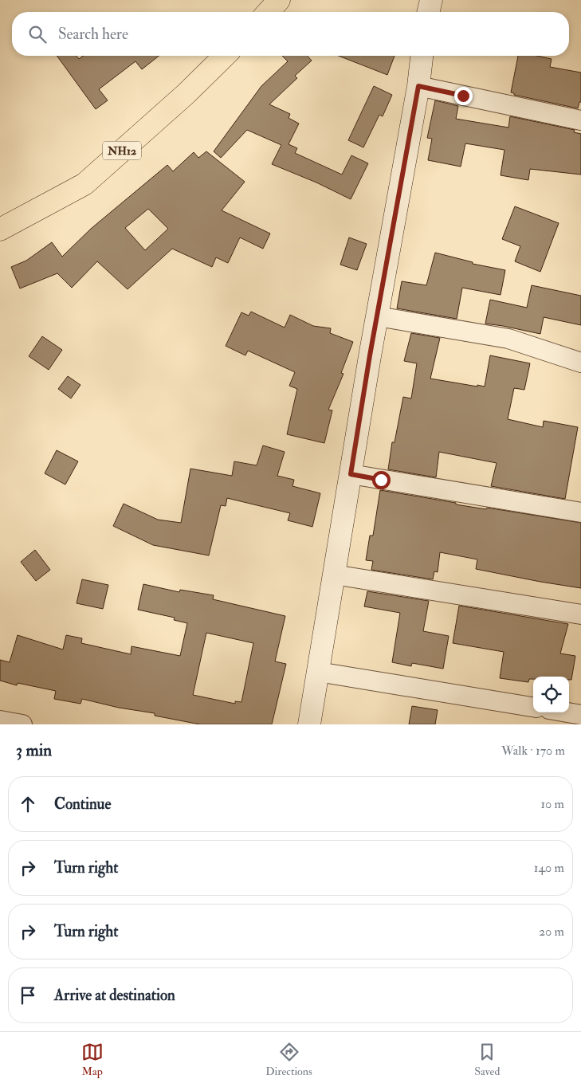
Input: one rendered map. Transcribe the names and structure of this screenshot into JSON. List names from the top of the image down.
{
  "streets": {
    "highway": ["NH12"]
  },
  "page": {
    "search": "Search here",
    "heading": ["3 min", "Walk · 170 m"],
    "list": [
      ["Continue", "10 m"],
      ["Turn right", "140 m"],
      ["Turn right", "20 m"],
      "Arrive at destination"
    ],
    "nav": ["Map", "Directions", "Saved"]
  }
}
